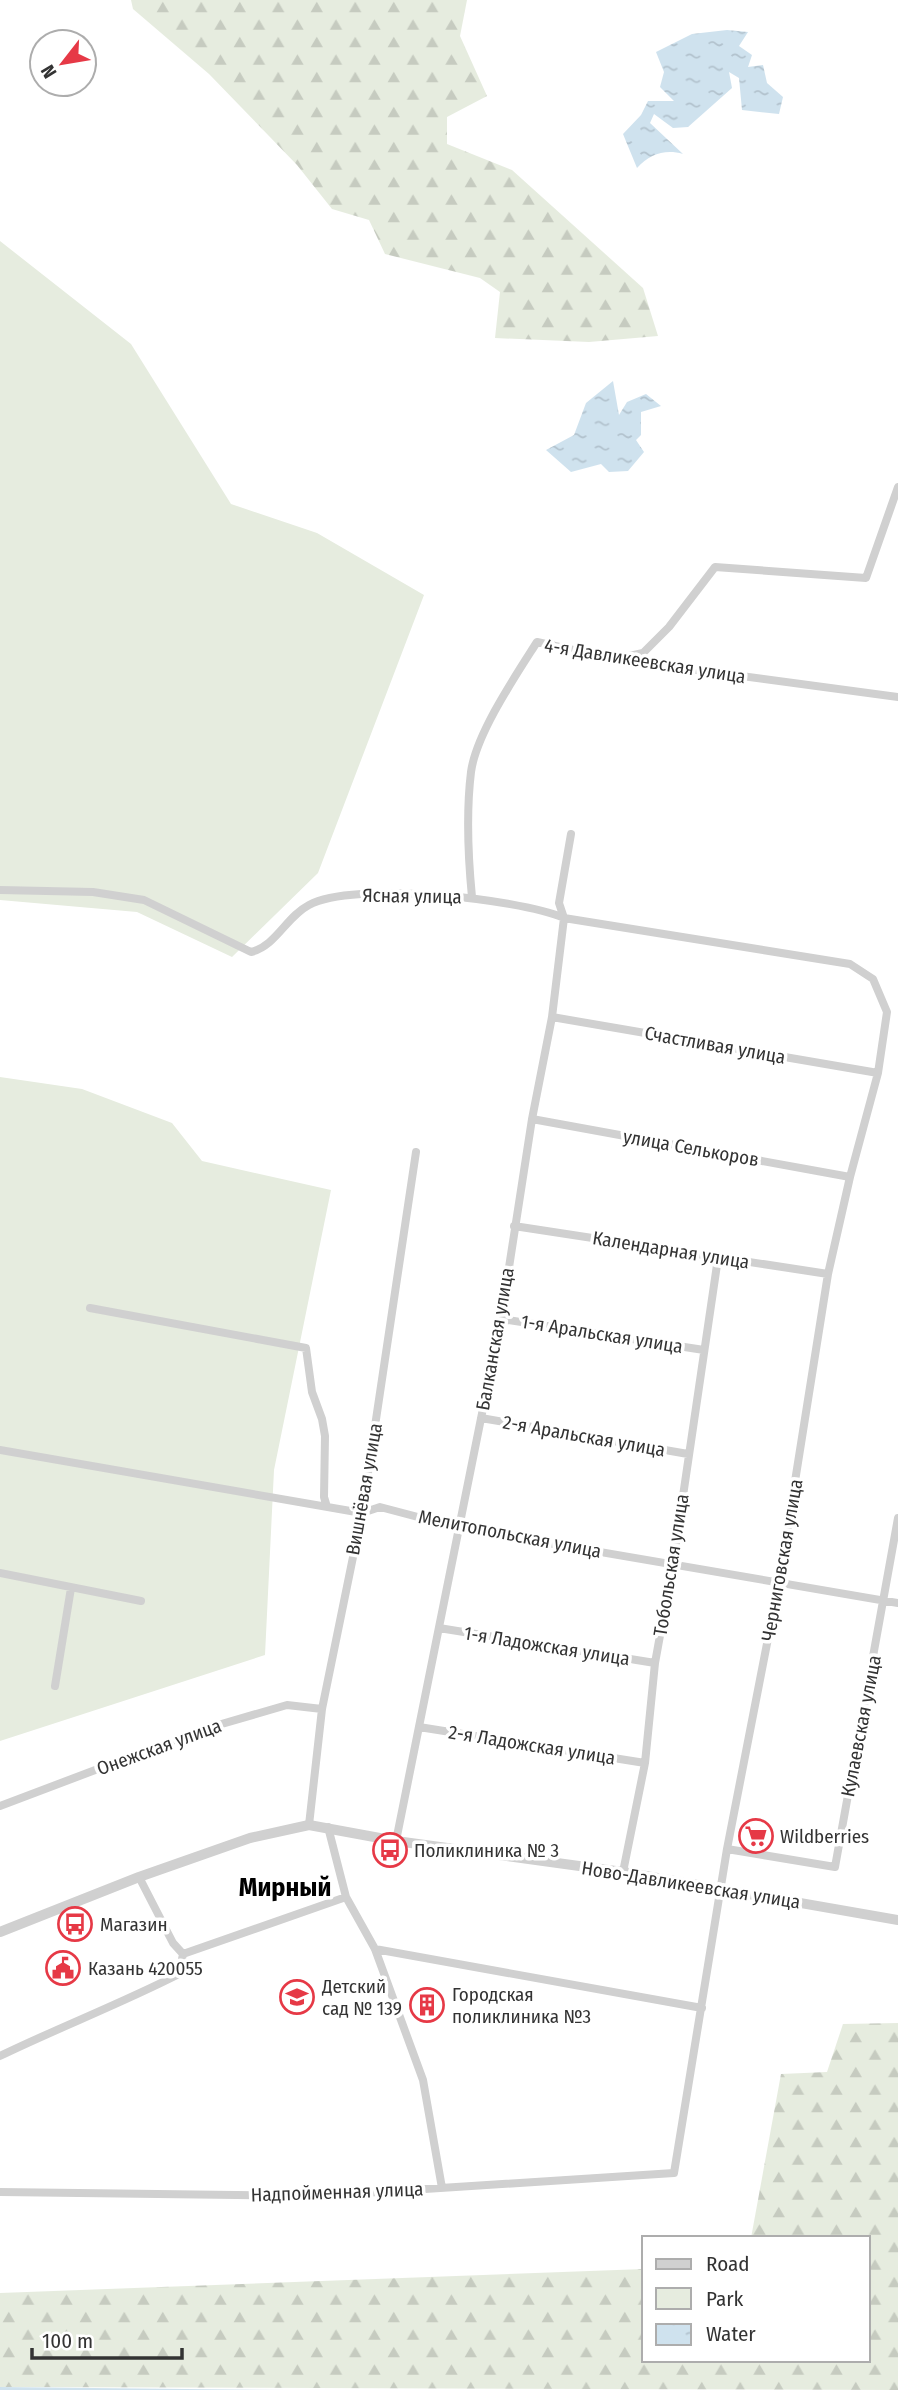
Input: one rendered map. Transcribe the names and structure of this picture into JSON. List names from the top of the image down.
{
  "streets": {
    "street": [
      "4-я Давликеевская улица",
      "Ясная улица",
      "Счастливая улица",
      "улица Селькоров",
      "Календарная улица",
      "1-я Аральская улица",
      "Балканская улица",
      "2-я Аральская улица",
      "Вишнёвая улица",
      "Мелитопольская улица",
      "Черниговская улица",
      "Тобольская улица",
      "1-я Ладожская улица",
      "Кулаевская улица",
      "2-я Ладожская улица",
      "Онежская улица",
      "Ново-Давликеевская улица",
      "Надпойменная улица"
    ]
  },
  "crossings": [
    ["4-я Давликеевская улица", "Ясная улица"],
    ["Ясная улица", "Балканская улица"],
    ["Ясная улица", "Черниговская улица"],
    ["Счастливая улица", "Балканская улица"],
    ["Счастливая улица", "Черниговская улица"],
    ["улица Селькоров", "Балканская улица"],
    ["улица Селькоров", "Черниговская улица"],
    ["Календарная улица", "Балканская улица"],
    ["Календарная улица", "Черниговская улица"],
    ["Календарная улица", "Тобольская улица"],
    ["1-я Аральская улица", "Балканская улица"],
    ["1-я Аральская улица", "Тобольская улица"],
    ["Балканская улица", "2-я Аральская улица"],
    ["Балканская улица", "Мелитопольская улица"],
    ["Балканская улица", "1-я Ладожская улица"],
    ["Балканская улица", "2-я Ладожская улица"],
    ["Балканская улица", "Ново-Давликеевская улица"],
    ["2-я Аральская улица", "Тобольская улица"],
    ["Вишнёвая улица", "Мелитопольская улица"],
    ["Вишнёвая улица", "Онежская улица"],
    ["Вишнёвая улица", "Ново-Давликеевская улица"],
    ["Мелитопольская улица", "Черниговская улица"],
    ["Мелитопольская улица", "Тобольская улица"],
    ["Мелитопольская улица", "Кулаевская улица"],
    ["Черниговская улица", "Кулаевская улица"],
    ["Черниговская улица", "Ново-Давликеевская улица"],
    ["Черниговская улица", "Надпойменная улица"],
    ["Тобольская улица", "1-я Ладожская улица"],
    ["Тобольская улица", "2-я Ладожская улица"],
    ["Тобольская улица", "Ново-Давликеевская улица"]
  ],
  "districts": ["Мирный"],
  "places": {
    "supermarket": ["Wildberries"],
    "bus stop": ["Поликлиника № 3", "Магазин"],
    "public building": ["Казань 420055"],
    "school or university": ["Детский сад № 139"],
    "building": ["Городская поликлиника №3"]
  },
  "legend": ["Road", "Park", "Water"],
  "scale_bar": "100 m",
  "north": "bottom left"
}
